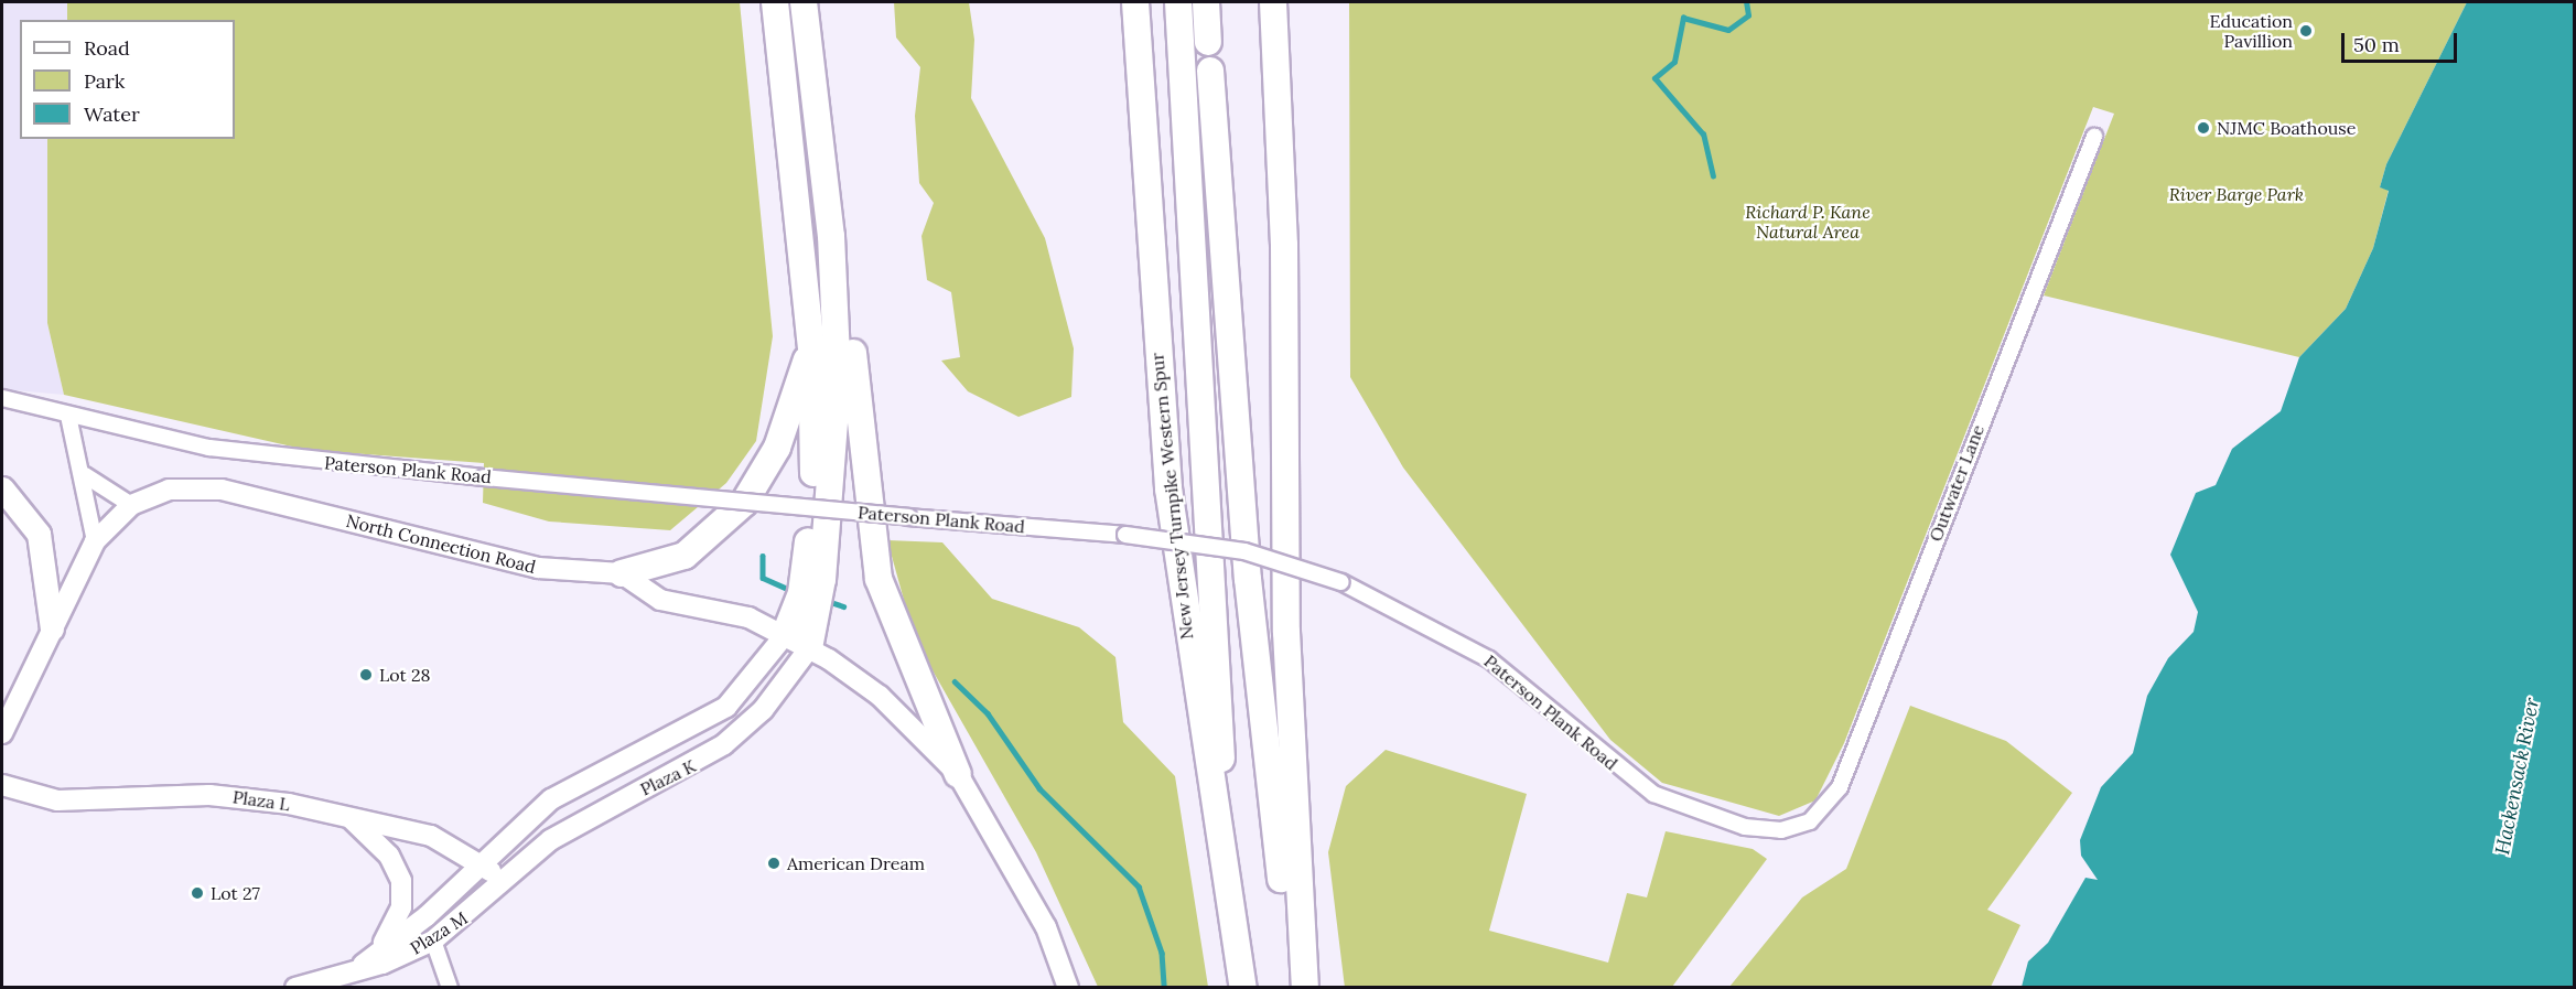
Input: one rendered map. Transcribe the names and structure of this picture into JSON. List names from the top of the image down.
{
  "streets": {
    "highway": ["New Jersey Turnpike Western Spur"],
    "street": [
      "Paterson Plank Road",
      "Outwater Lane",
      "North Connection Road",
      "Plaza K",
      "Plaza L",
      "Plaza M"
    ]
  },
  "crossings": [
    ["Paterson Plank Road", "Outwater Lane"],
    ["Plaza K", "Plaza L"],
    ["Plaza K", "Plaza M"],
    ["Plaza L", "Plaza M"]
  ],
  "water": ["Hackensack River"],
  "parks": ["River Barge Park", "Richard P. Kane Natural Area"],
  "places": [
    "Education Pavillion",
    "NJMC Boathouse",
    "Lot 28",
    "American Dream",
    "Lot 27"
  ],
  "legend": ["Road", "Park", "Water"],
  "scale_bar": "50 m"
}
